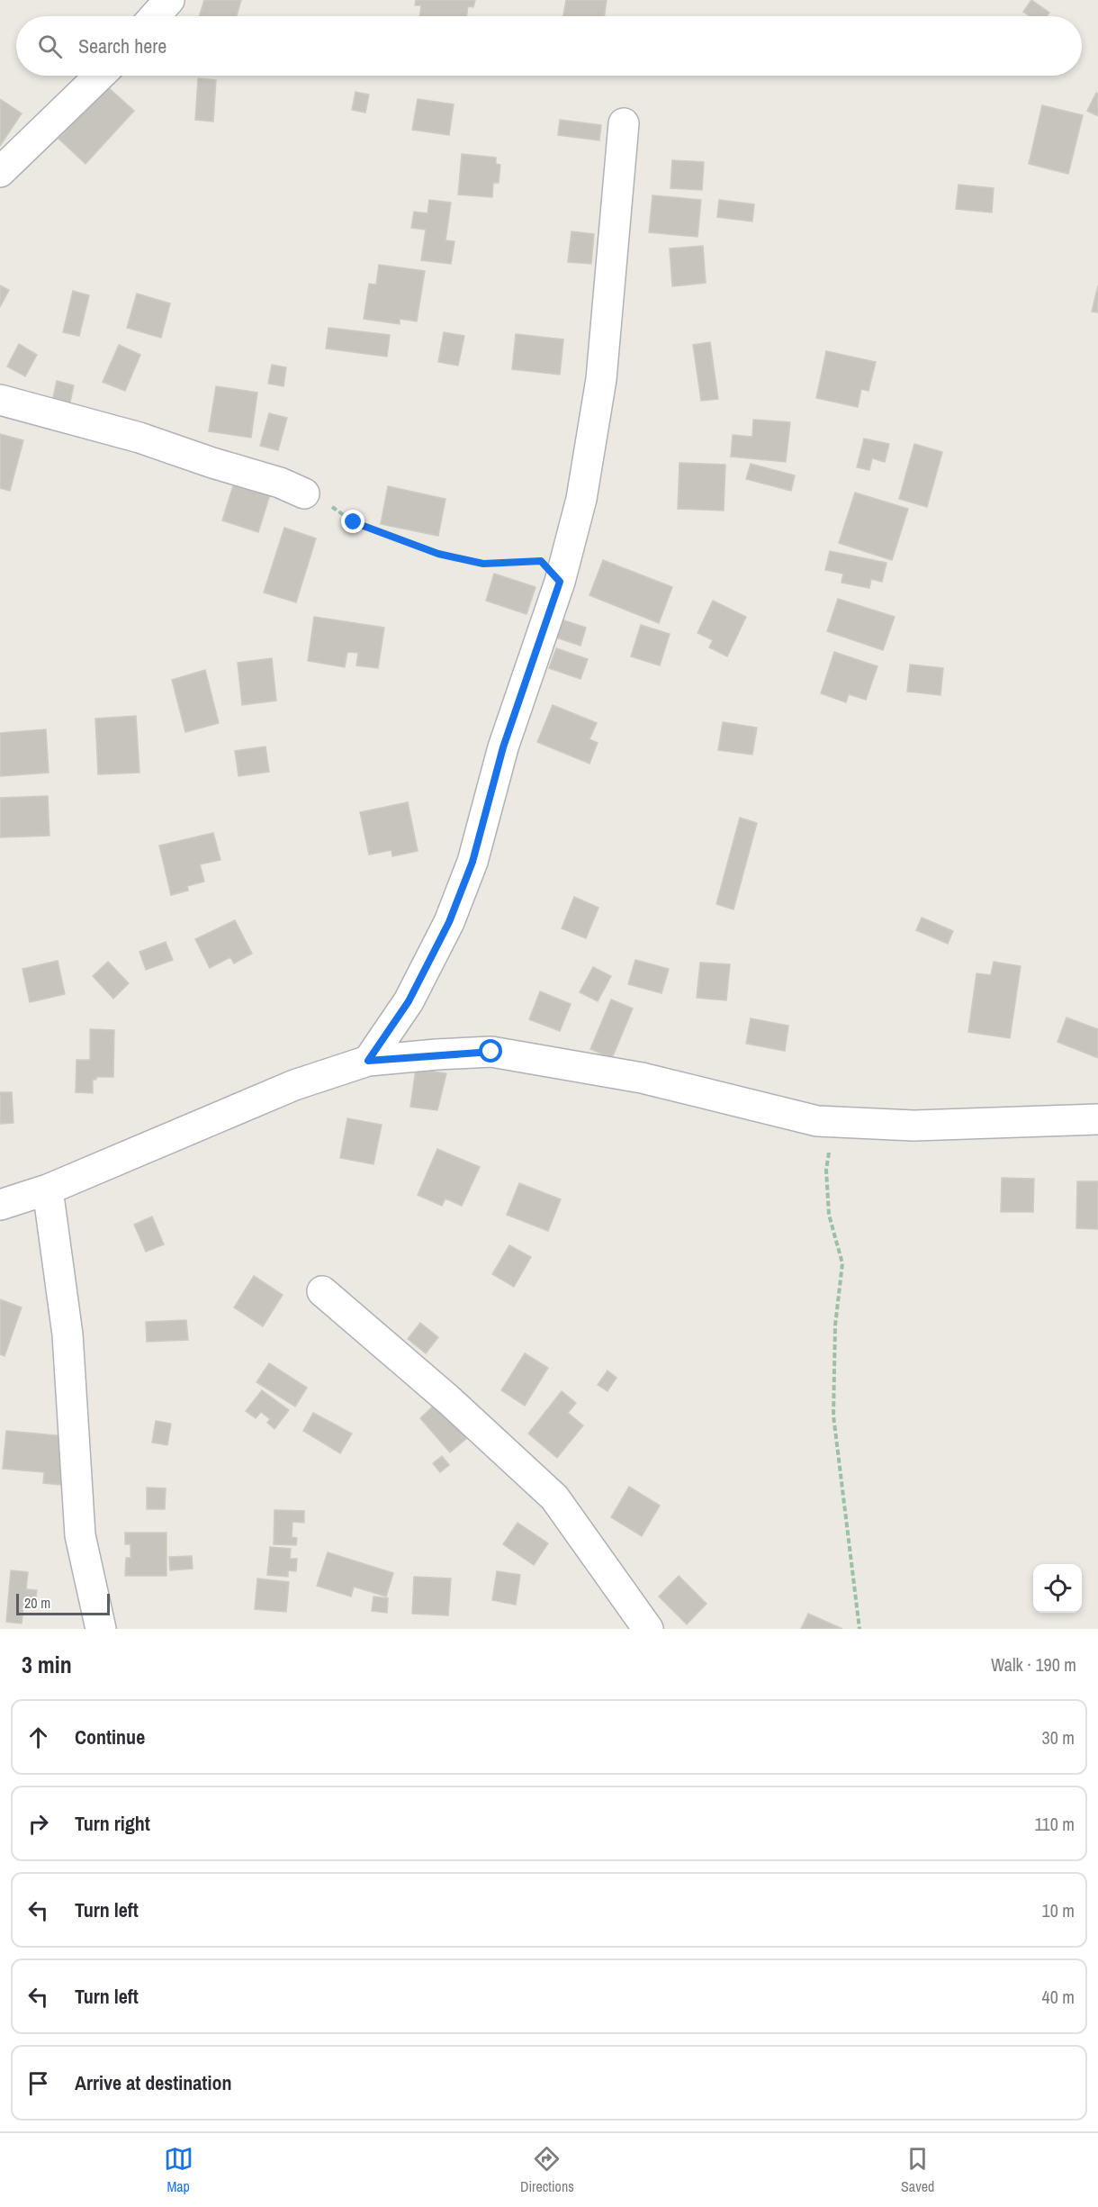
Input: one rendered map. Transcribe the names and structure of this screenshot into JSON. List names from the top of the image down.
{
  "scale_bar": "20 m",
  "page": {
    "search": "Search here",
    "scale": "20 m",
    "heading": ["3 min", "Walk · 190 m"],
    "list": [
      ["Continue", "30 m"],
      ["Turn right", "110 m"],
      ["Turn left", "10 m"],
      ["Turn left", "40 m"],
      "Arrive at destination"
    ],
    "nav": ["Map", "Directions", "Saved"]
  }
}
